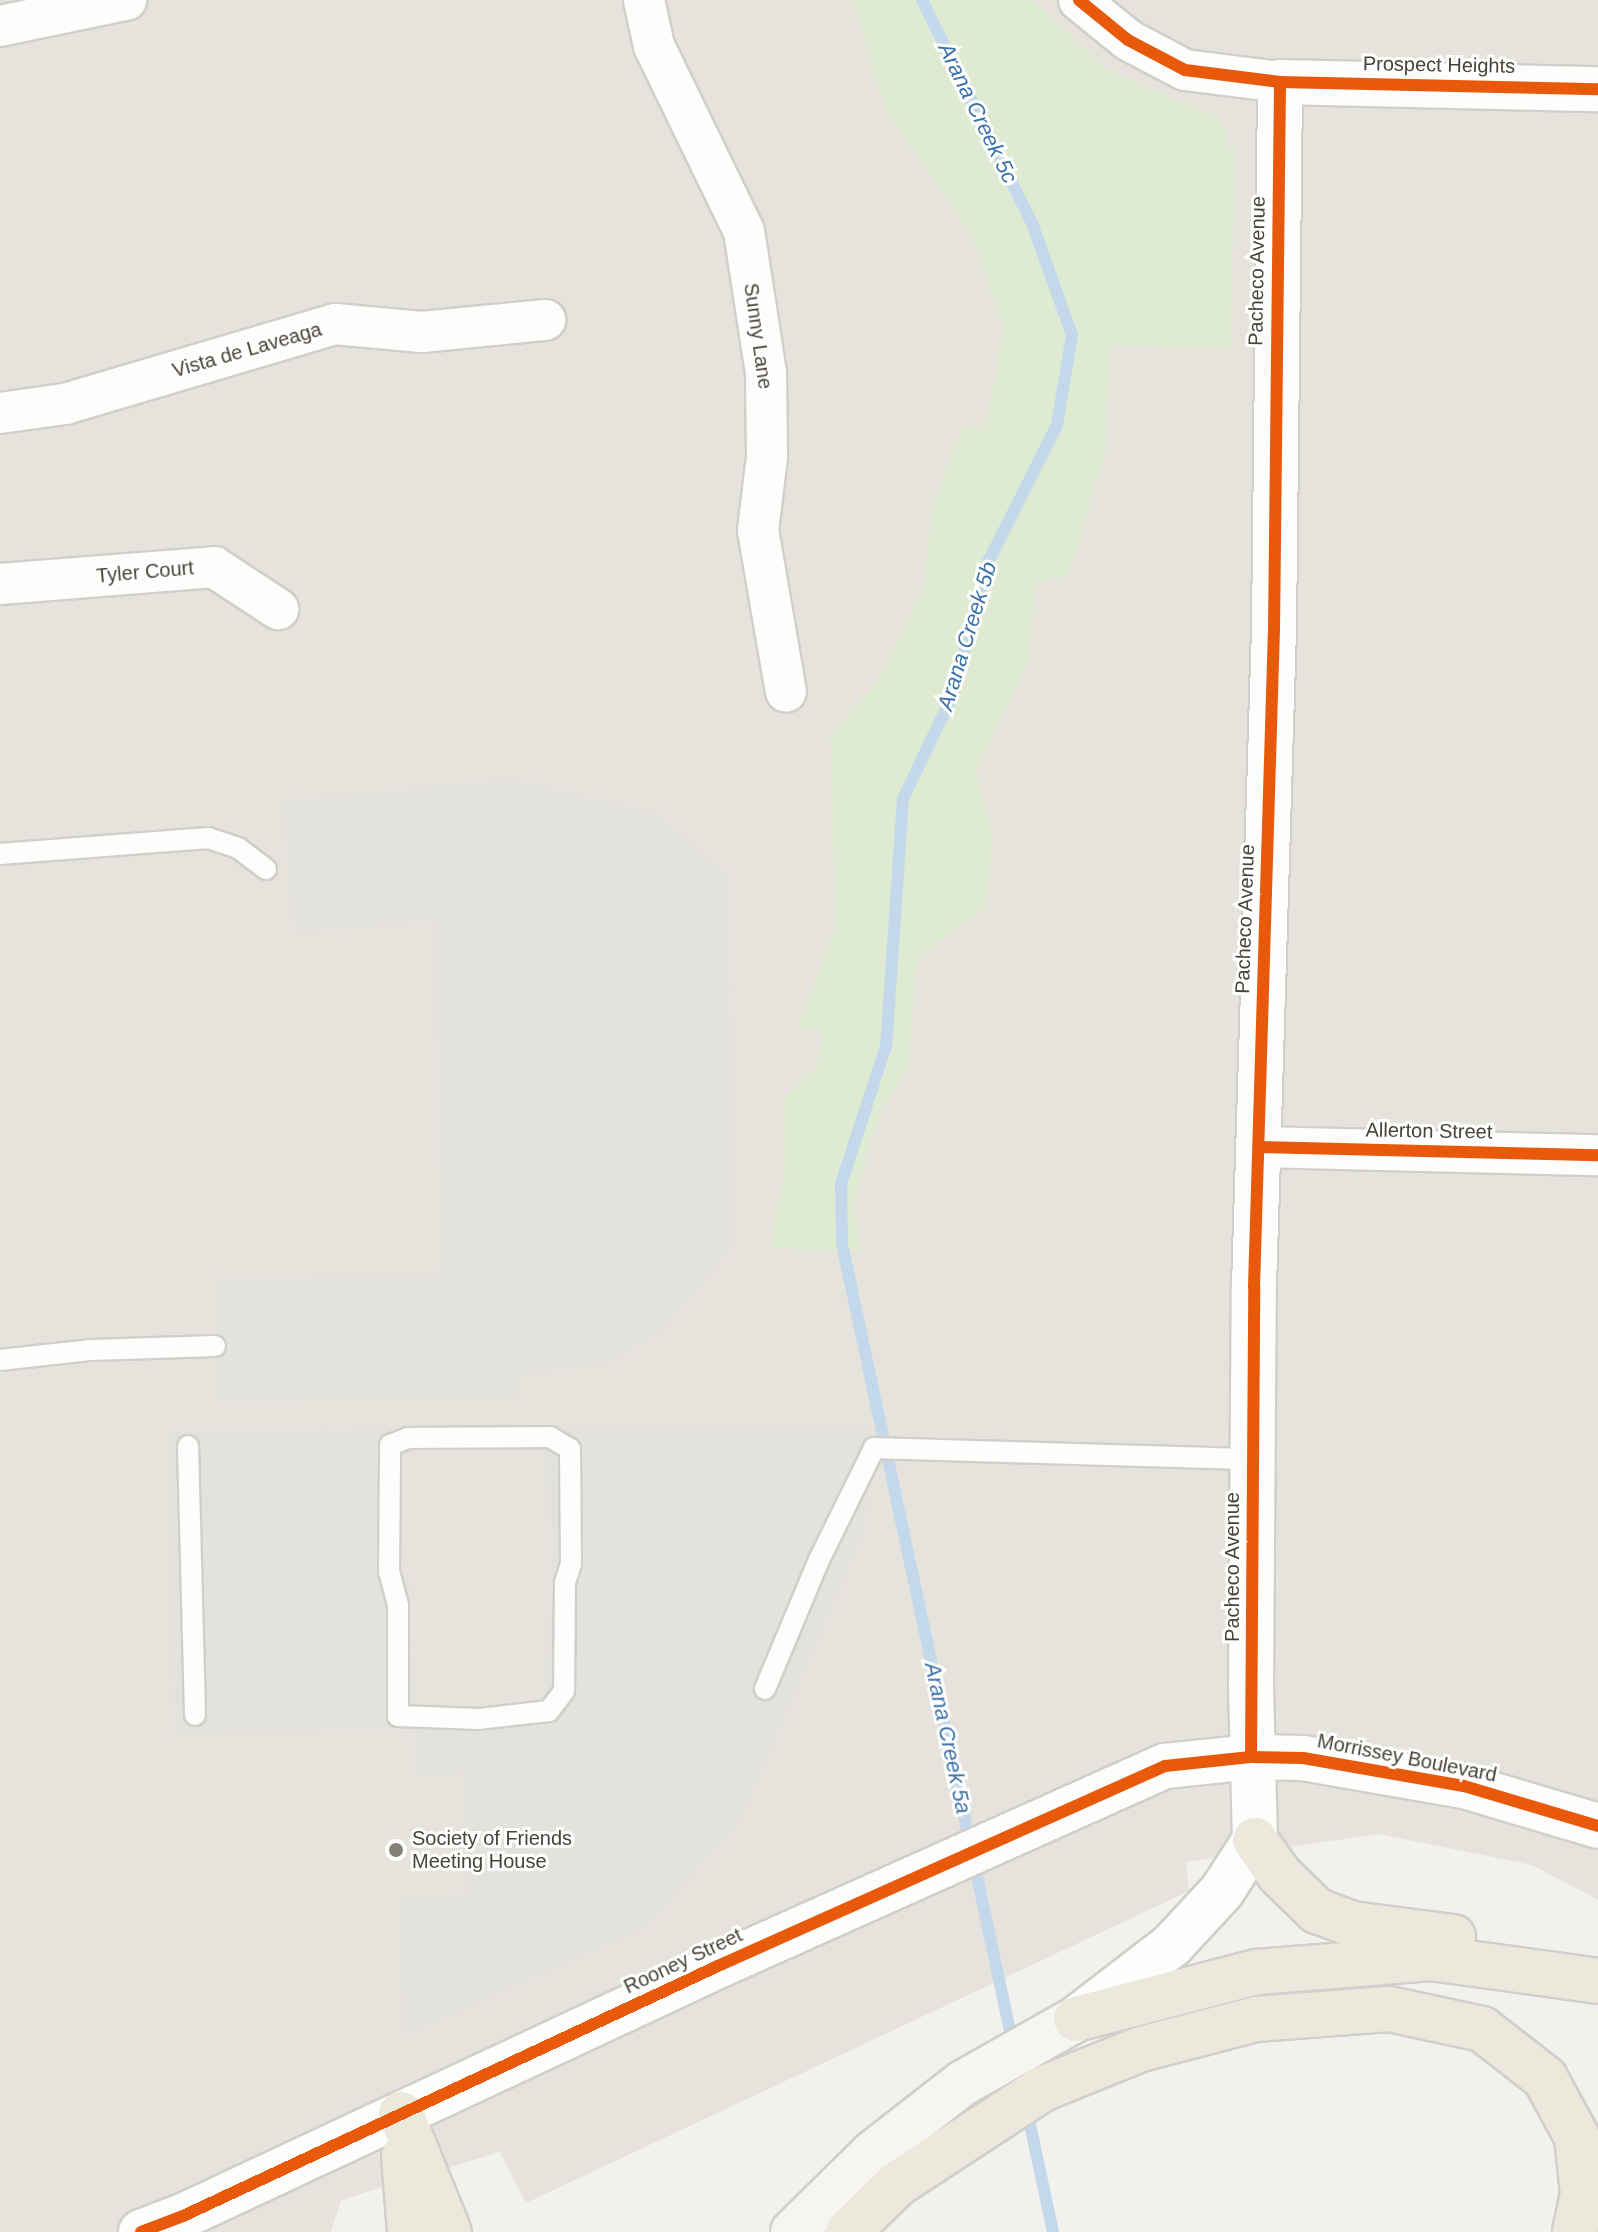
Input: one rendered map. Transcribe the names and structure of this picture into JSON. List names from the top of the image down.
{
  "streets": {
    "street": [
      "Prospect Heights",
      "Pacheco Avenue",
      "Sunny Lane",
      "Vista de Laveaga",
      "Tyler Court",
      "Allerton Street",
      "Morrissey Boulevard",
      "Rooney Street"
    ]
  },
  "crossings": [
    ["Prospect Heights", "Pacheco Avenue"],
    ["Pacheco Avenue", "Allerton Street"],
    ["Pacheco Avenue", "Morrissey Boulevard"],
    ["Pacheco Avenue", "Rooney Street"],
    ["Morrissey Boulevard", "Rooney Street"]
  ],
  "water": ["Arana Creek 5c", "Arana Creek 5b", "Arana Creek 5a"],
  "places": ["Society of Friends Meeting House"]
}
